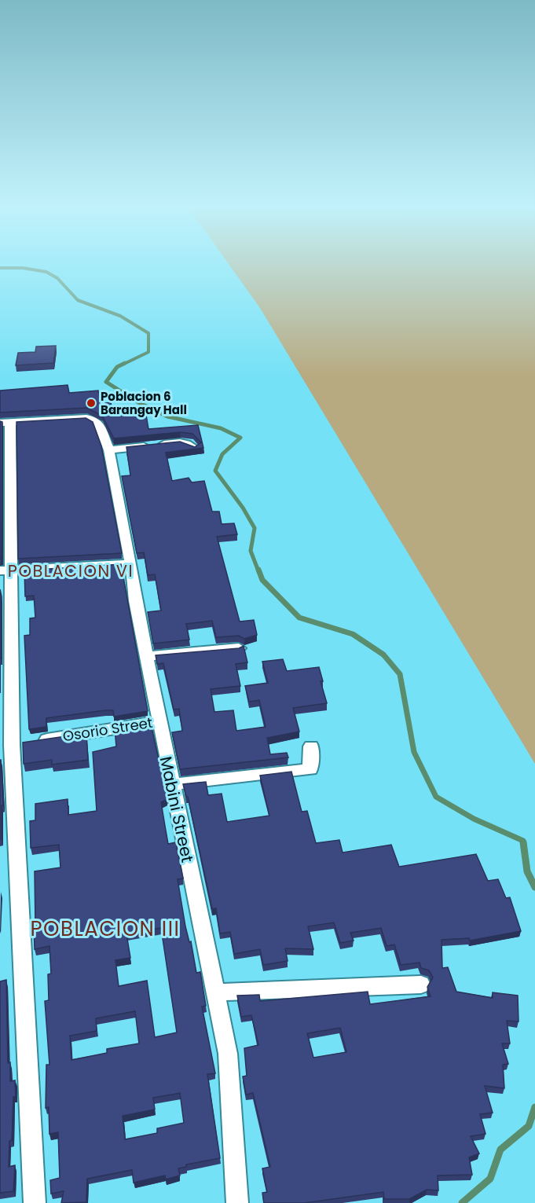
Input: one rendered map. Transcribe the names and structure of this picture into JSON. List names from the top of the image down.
{
  "streets": {
    "street": ["Osorio Street", "Mabini Street"]
  },
  "crossings": [
    ["Osorio Street", "Mabini Street"]
  ],
  "districts": ["POBLACION VI", "POBLACION III"],
  "places": ["Poblacion 6 Barangay Hall"]
}
